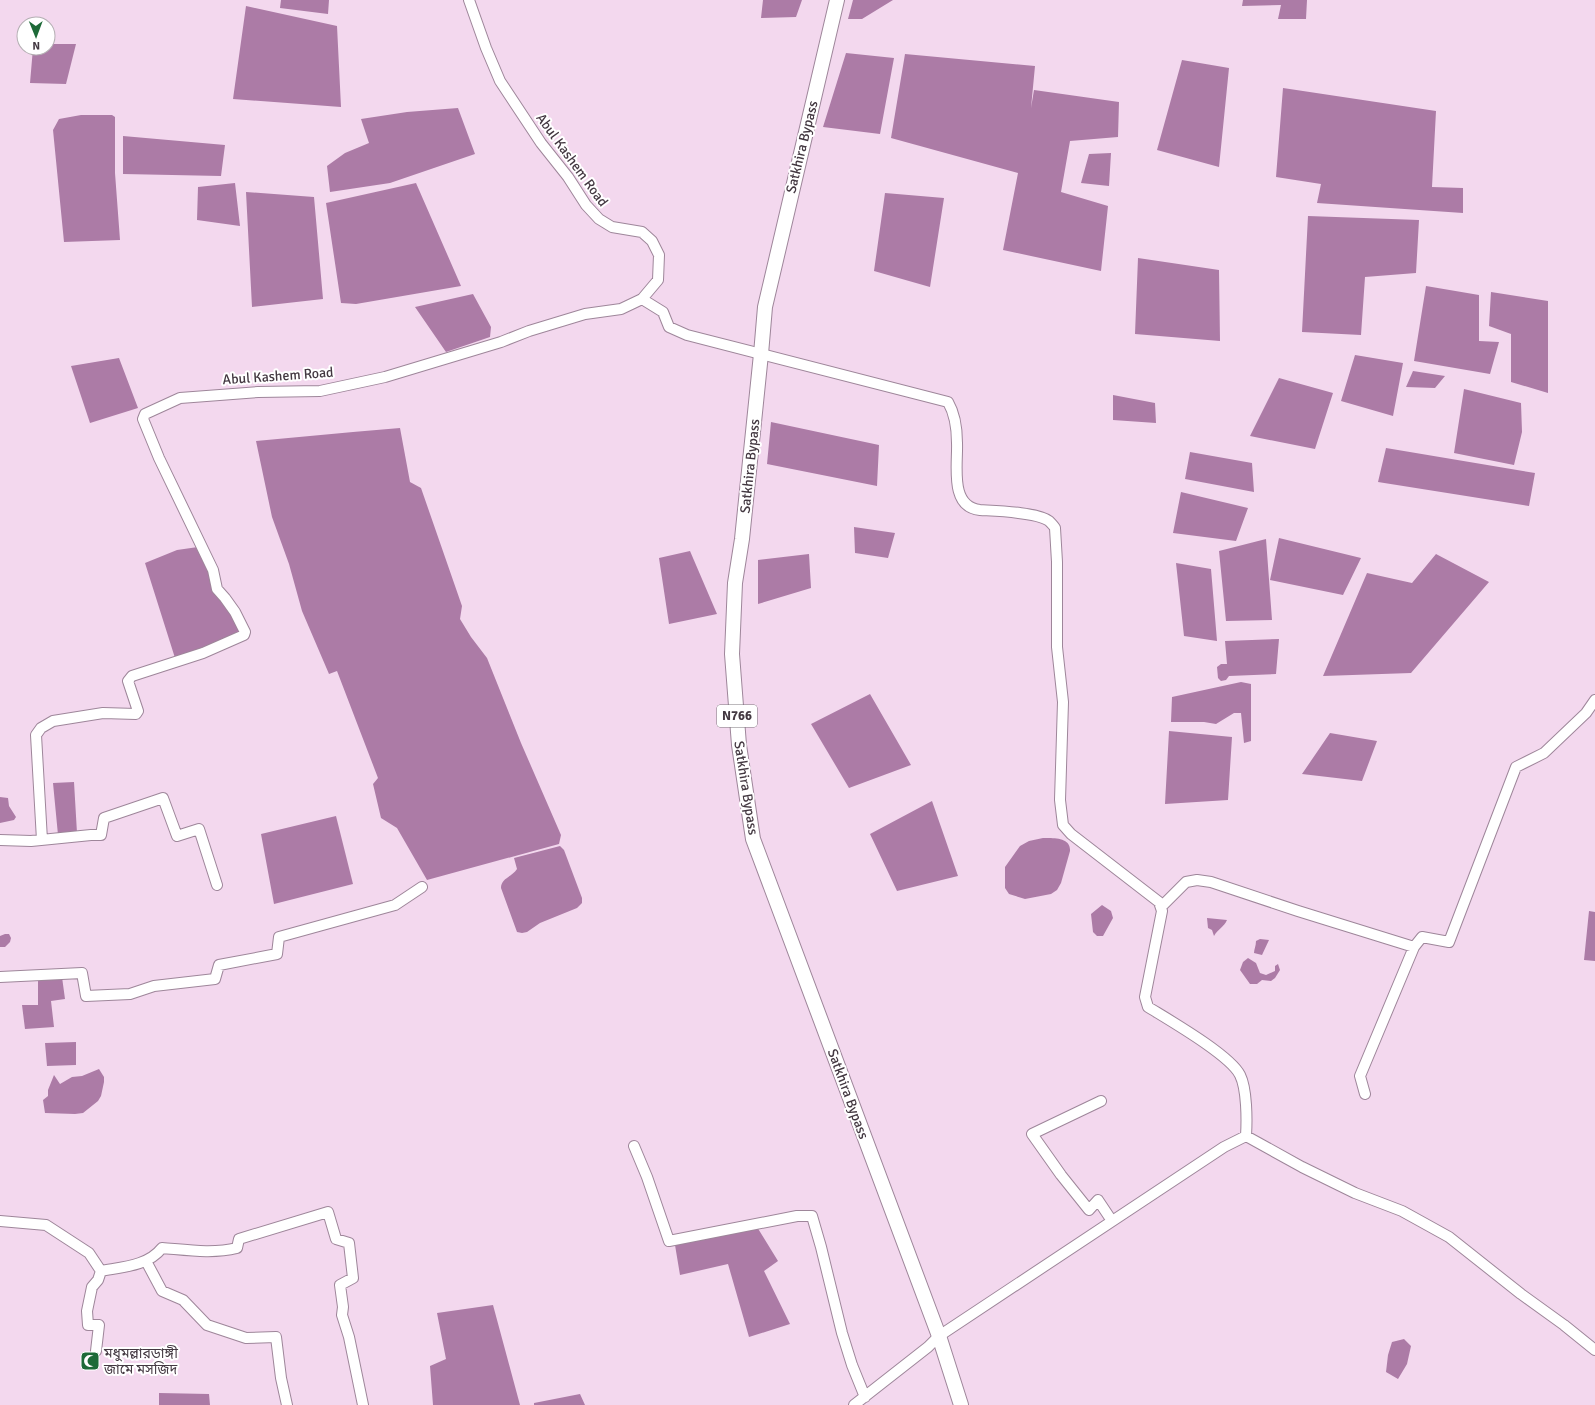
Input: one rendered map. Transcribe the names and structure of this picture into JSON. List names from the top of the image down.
{
  "streets": {
    "highway": ["Satkhira Bypass", "N766"],
    "street": ["Abul Kashem Road"]
  },
  "places": {
    "mosque": ["মধুমল্লারডাঙ্গী জামে মসজিদ"]
  },
  "north": "bottom"
}
